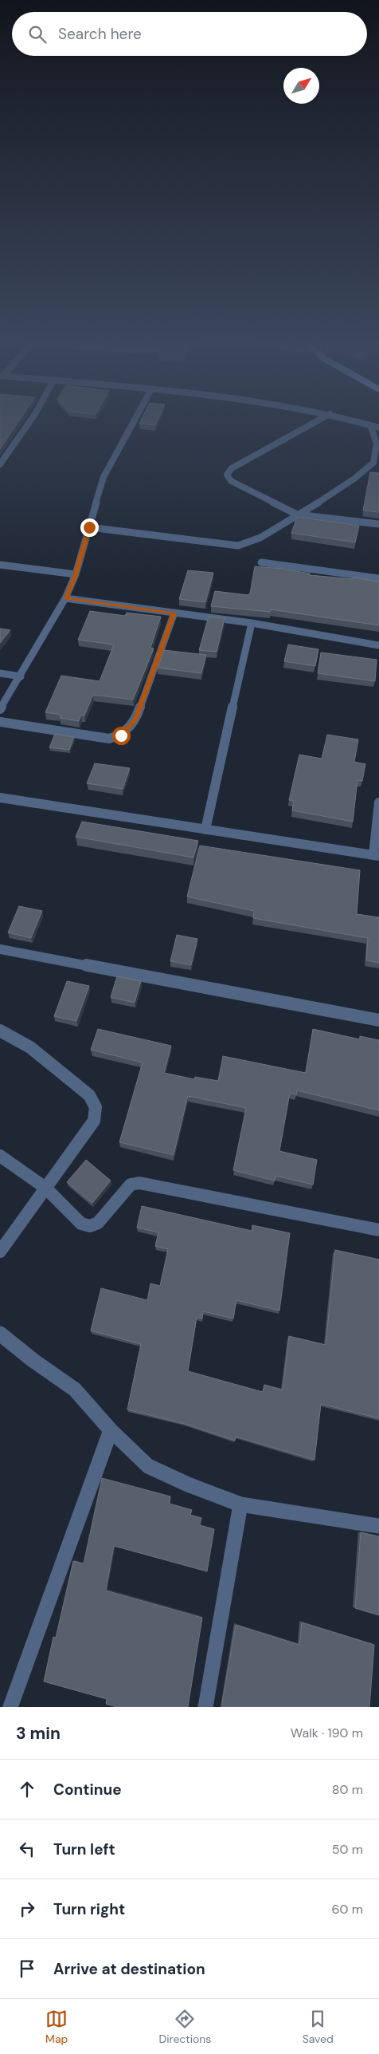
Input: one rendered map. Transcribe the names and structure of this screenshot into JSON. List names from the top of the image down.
{
  "north": "top right",
  "page": {
    "search": "Search here",
    "heading": ["3 min", "Walk · 190 m"],
    "list": [
      ["Continue", "80 m"],
      ["Turn left", "50 m"],
      ["Turn right", "60 m"],
      "Arrive at destination"
    ],
    "nav": ["Map", "Directions", "Saved"]
  }
}
